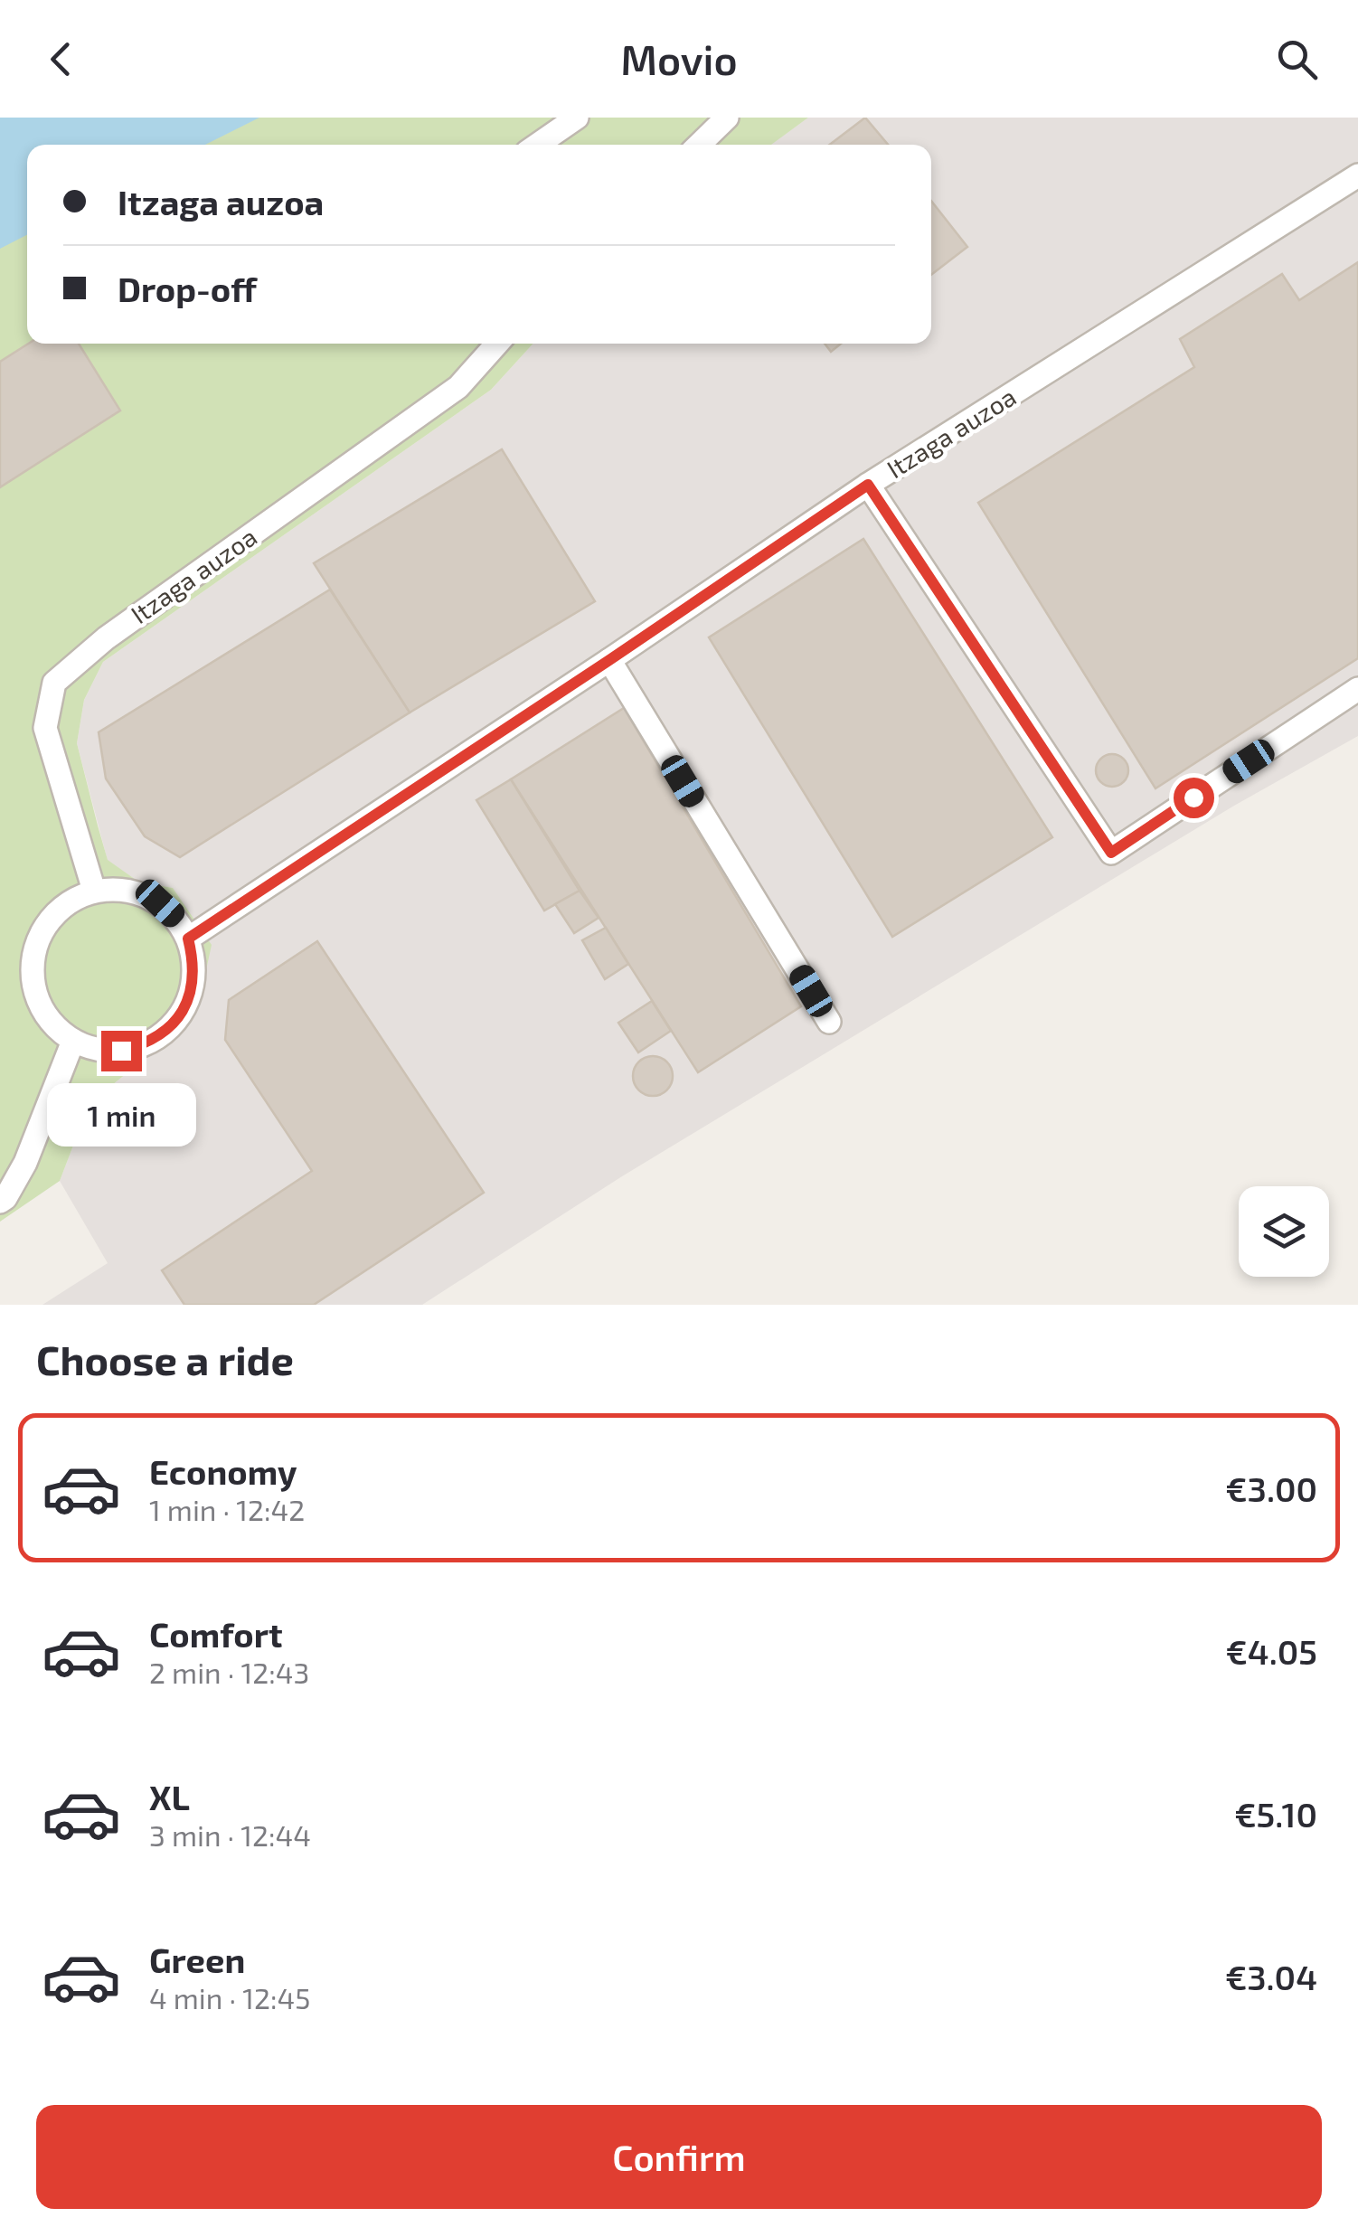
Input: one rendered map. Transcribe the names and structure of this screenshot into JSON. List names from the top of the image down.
{
  "streets": {
    "street": ["Itzaga auzoa"]
  },
  "page": {
    "header": "Movio",
    "banner": ["Itzaga auzoa", "Drop-off"],
    "bubble": "1 min",
    "heading": "Choose a ride",
    "list": [
      {
        "name": "Economy",
        "note": "1 min · 12:42",
        "value": "€3.00"
      },
      {
        "name": "Comfort",
        "note": "2 min · 12:43",
        "value": "€4.05"
      },
      {
        "name": "XL",
        "note": "3 min · 12:44",
        "value": "€5.10"
      },
      {
        "name": "Green",
        "note": "4 min · 12:45",
        "value": "€3.04"
      }
    ],
    "buttons": "Confirm"
  }
}
